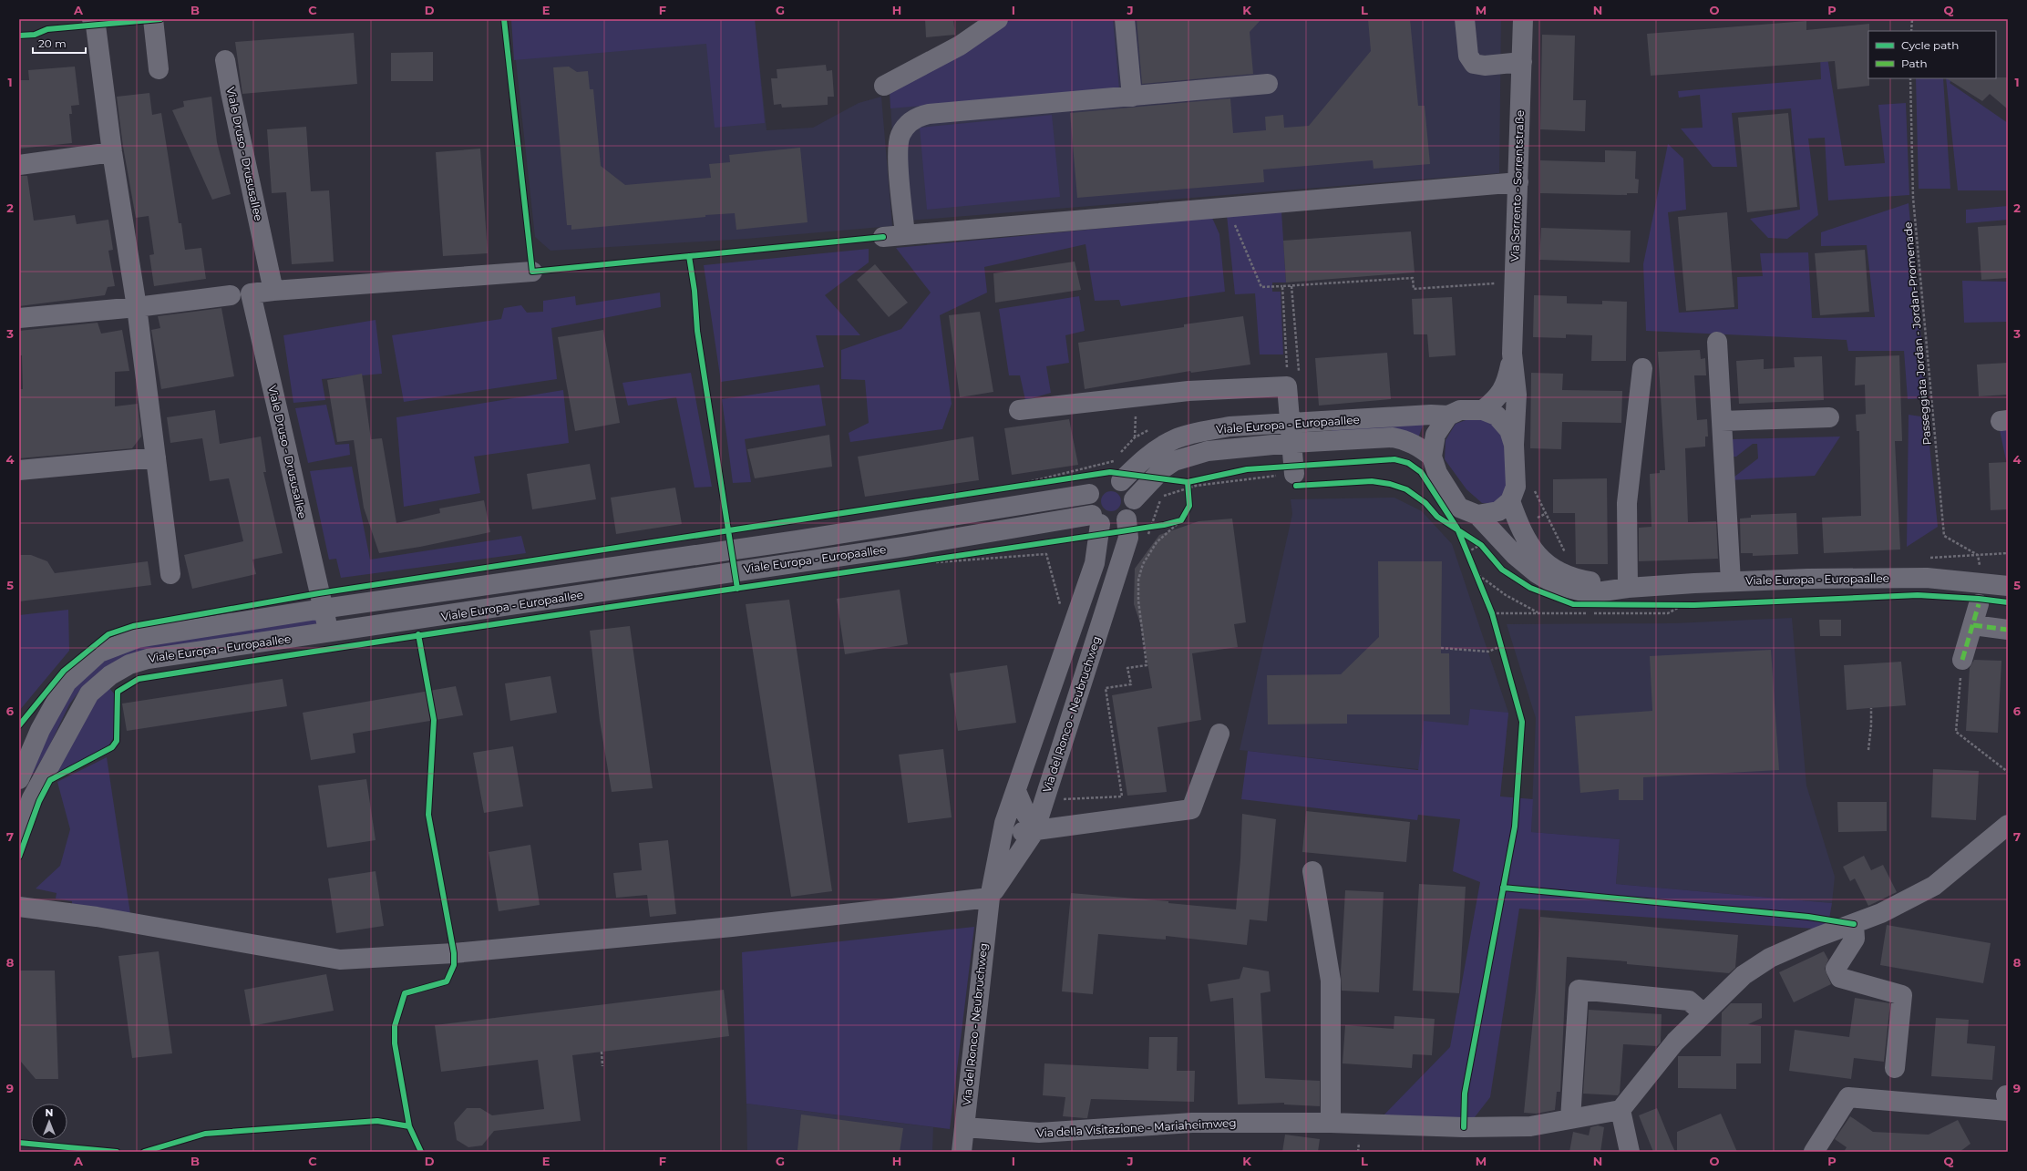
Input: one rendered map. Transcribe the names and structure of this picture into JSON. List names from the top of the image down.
{
  "streets": {
    "street": [
      "Viale Druso - Drususallee",
      "Via Sorrento - Sorrentstraße",
      "Viale Europa - Europaallee",
      "Via del Ronco - Neubruchweg",
      "Via della Visitazione - Mariaheimweg"
    ],
    "path": ["Passeggiata Jordan - Jordan-Promenade"]
  },
  "crossings": [
    ["Viale Druso - Drususallee", "Viale Europa - Europaallee"],
    ["Via Sorrento - Sorrentstraße", "Viale Europa - Europaallee"],
    ["Viale Europa - Europaallee", "Via del Ronco - Neubruchweg"],
    ["Via del Ronco - Neubruchweg", "Via della Visitazione - Mariaheimweg"]
  ],
  "legend": ["Cycle path", "Path"],
  "scale_bar": "20 m",
  "north": "top",
  "grid": {
    "columns": [
      "A",
      "B",
      "C",
      "D",
      "E",
      "F",
      "G",
      "H",
      "I",
      "J",
      "K",
      "L",
      "M",
      "N",
      "O",
      "P",
      "Q"
    ],
    "rows": [
      "1",
      "2",
      "3",
      "4",
      "5",
      "6",
      "7",
      "8",
      "9"
    ]
  }
}
